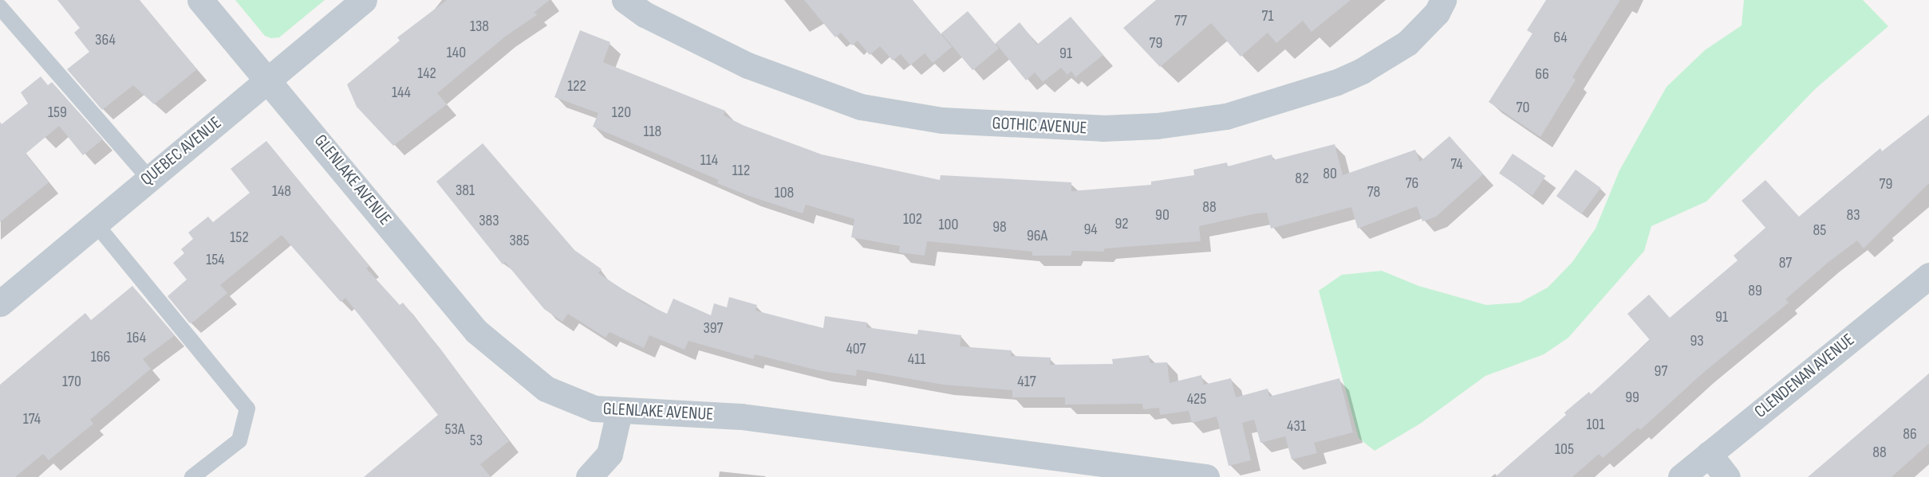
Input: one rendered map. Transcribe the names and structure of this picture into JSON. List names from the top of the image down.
{
  "streets": {
    "street": [
      "GOTHIC AVENUE",
      "QUEBEC AVENUE",
      "GLENLAKE AVENUE",
      "CLENDENAN AVENUE"
    ]
  },
  "crossings": [
    ["QUEBEC AVENUE", "GLENLAKE AVENUE"]
  ],
  "house_numbers": [
    "71",
    "77",
    "138",
    "64",
    "364",
    "79",
    "140",
    "91",
    "142",
    "66",
    "122",
    "144",
    "70",
    "159",
    "120",
    "118",
    "114",
    "74",
    "112",
    "80",
    "82",
    "76",
    "79",
    "381",
    "148",
    "78",
    "108",
    "88",
    "90",
    "83",
    "102",
    "383",
    "92",
    "100",
    "98",
    "94",
    "85",
    "96A",
    "152",
    "385",
    "154",
    "87",
    "89",
    "91",
    "397",
    "164",
    "93",
    "407",
    "166",
    "411",
    "97",
    "170",
    "417",
    "99",
    "425",
    "174",
    "101",
    "431",
    "53A",
    "86",
    "53",
    "105",
    "88"
  ]
}
